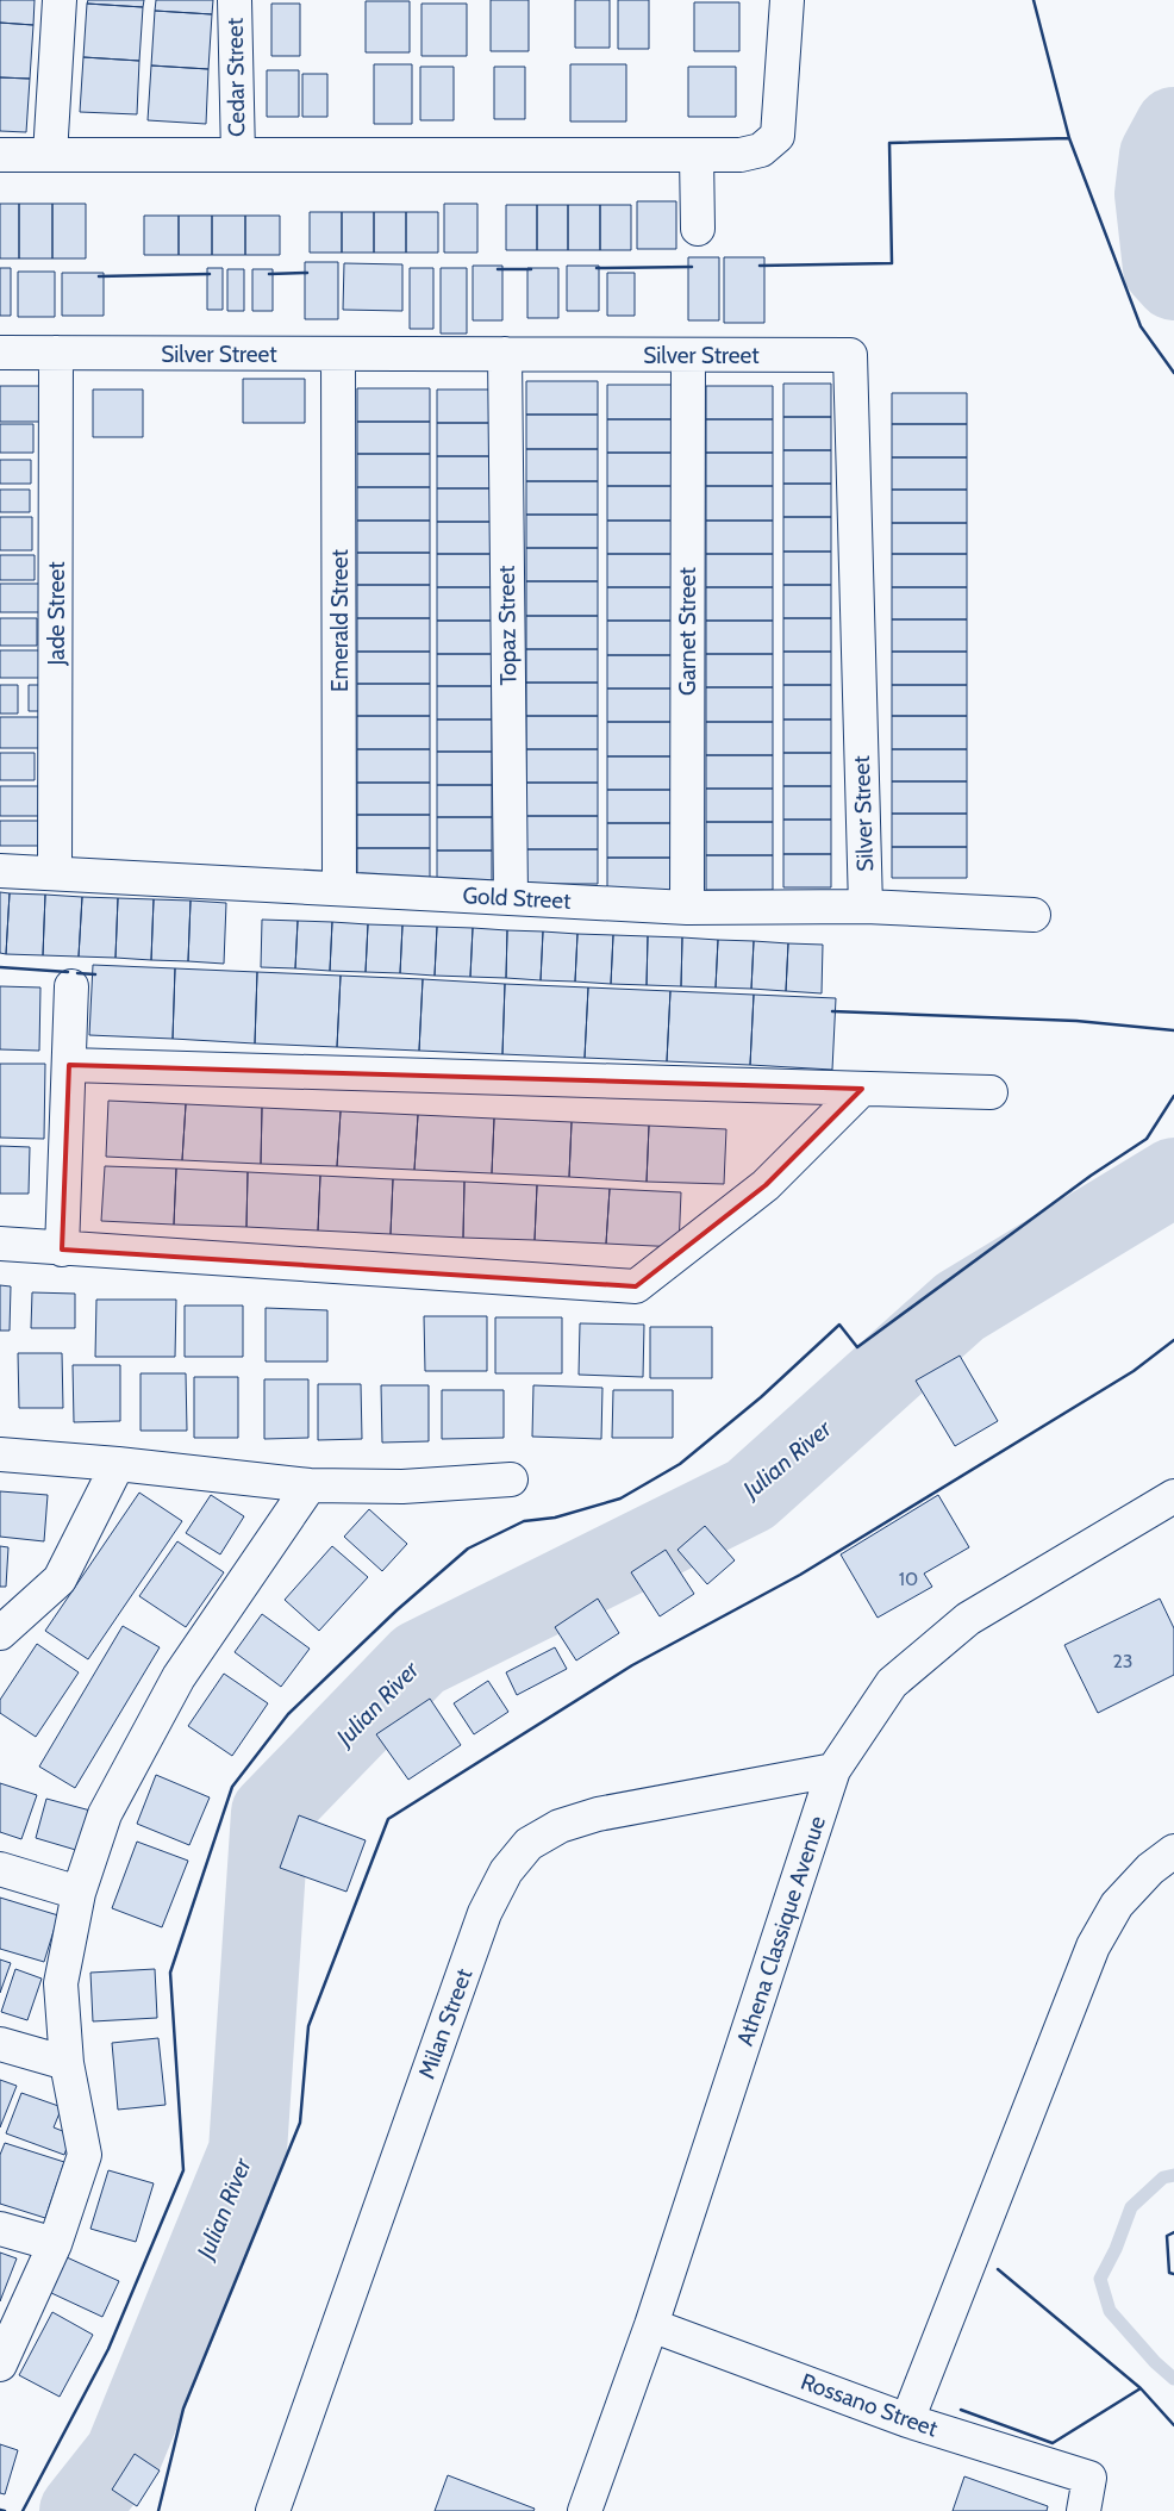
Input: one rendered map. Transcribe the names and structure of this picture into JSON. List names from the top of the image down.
{
  "streets": {
    "street": [
      "Cedar Street",
      "Silver Street",
      "Jade Street",
      "Emerald Street",
      "Topaz Street",
      "Garnet Street",
      "Gold Street",
      "Athena Classique Avenue",
      "Milan Street",
      "Rossano Street"
    ]
  },
  "crossings": [
    ["Silver Street", "Jade Street"],
    ["Silver Street", "Emerald Street"],
    ["Silver Street", "Topaz Street"],
    ["Silver Street", "Garnet Street"],
    ["Silver Street", "Gold Street"],
    ["Jade Street", "Gold Street"],
    ["Emerald Street", "Gold Street"],
    ["Topaz Street", "Gold Street"],
    ["Garnet Street", "Gold Street"],
    ["Athena Classique Avenue", "Milan Street"],
    ["Athena Classique Avenue", "Rossano Street"]
  ],
  "water": ["Julian River"],
  "house_numbers": ["10", "23"]
}
